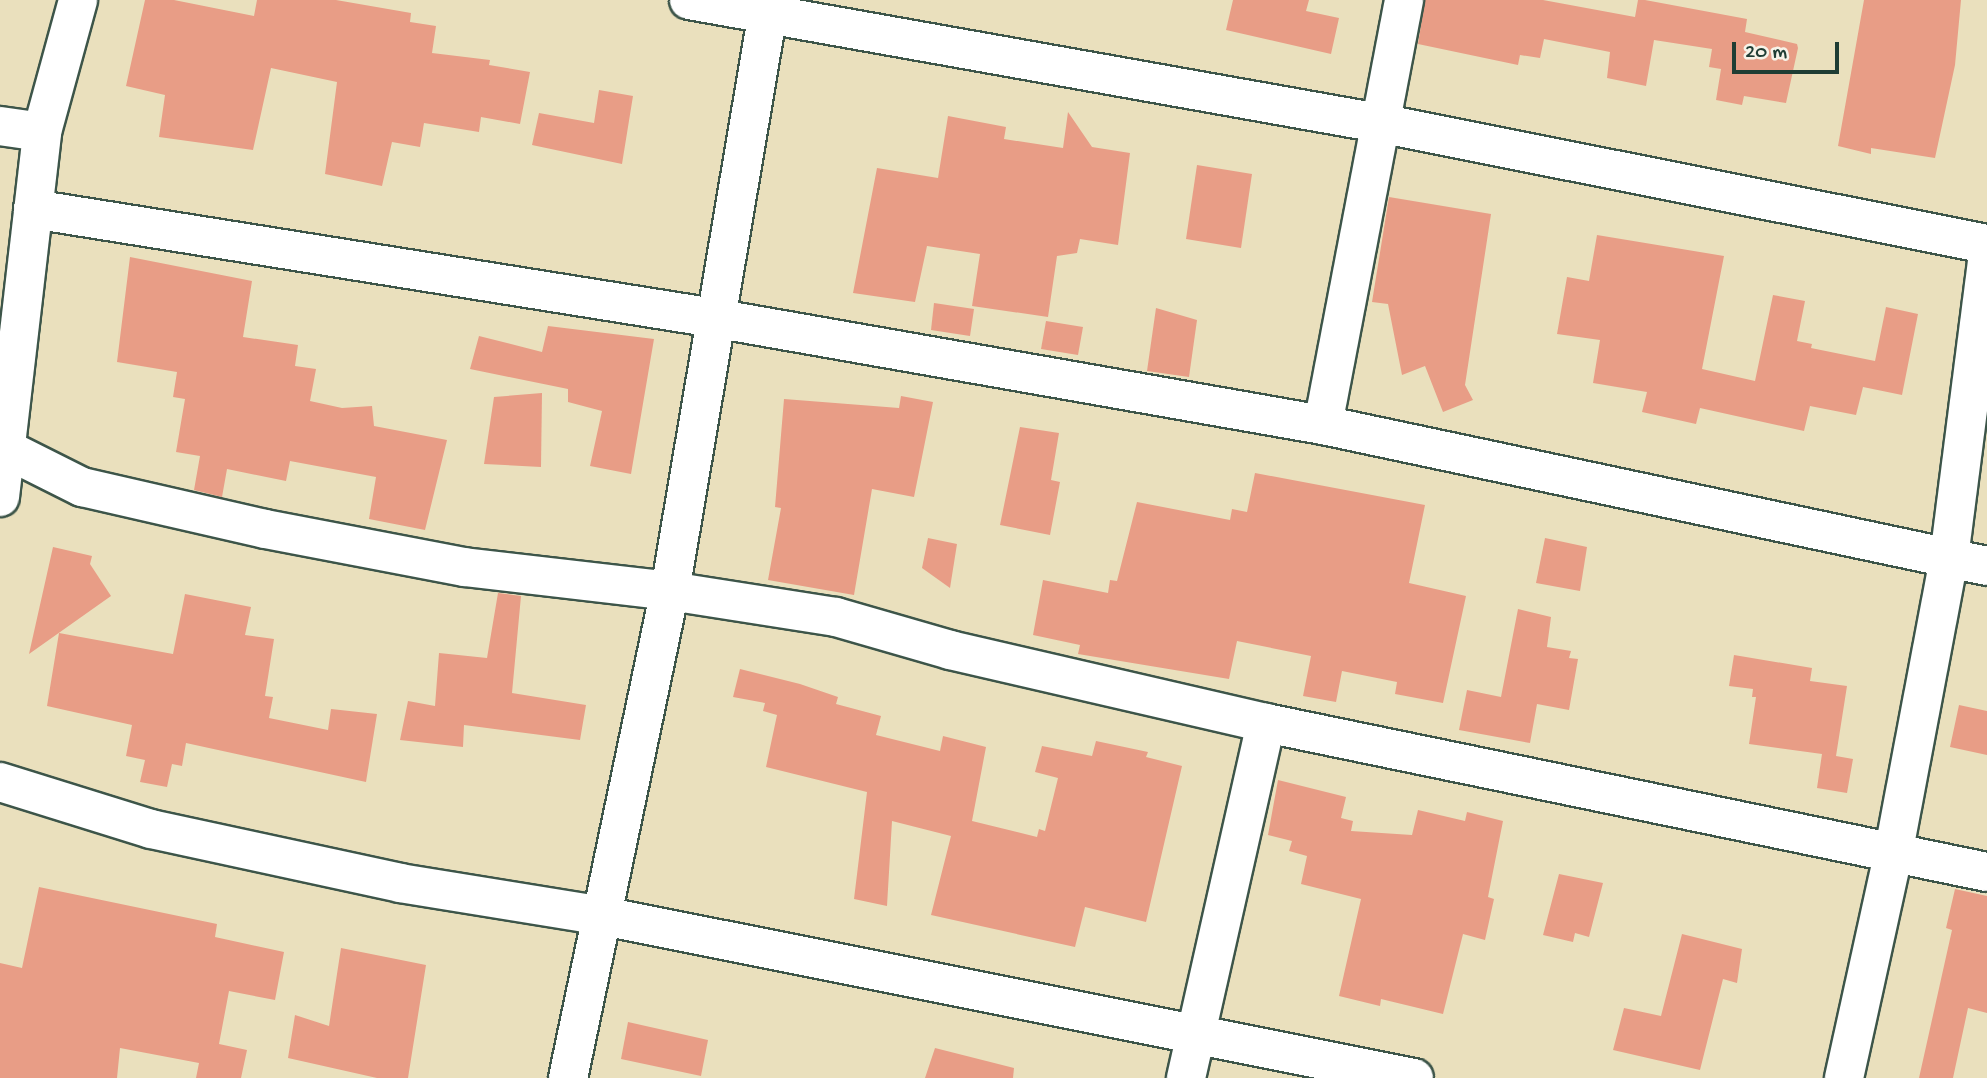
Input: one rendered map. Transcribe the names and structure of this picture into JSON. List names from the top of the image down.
{
  "scale_bar": "20 m"
}
